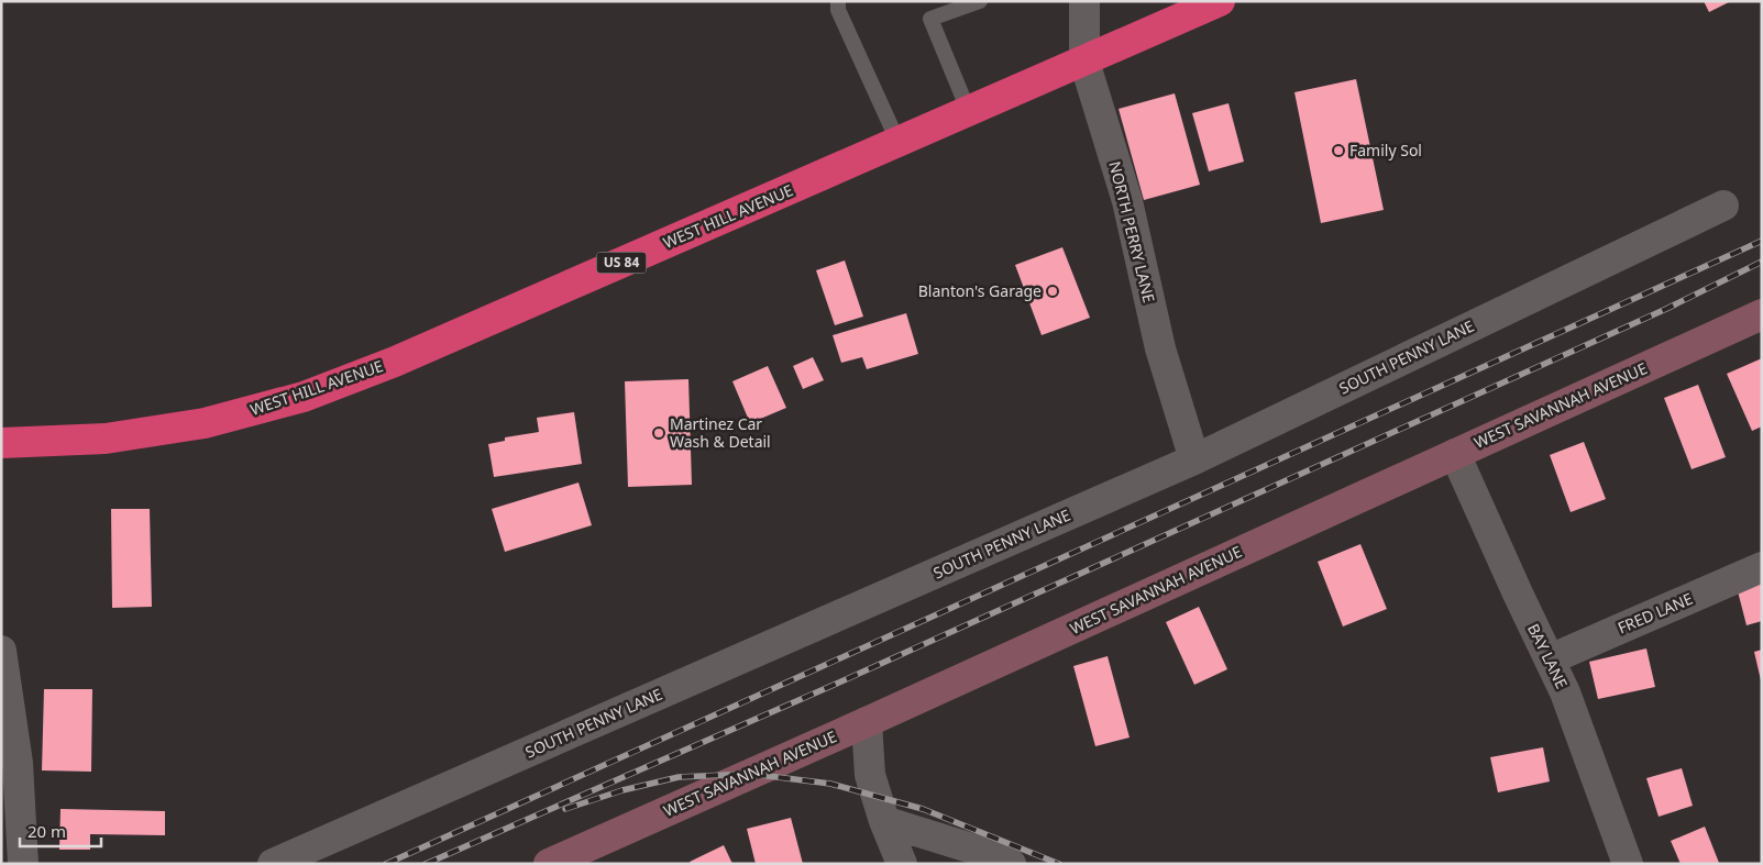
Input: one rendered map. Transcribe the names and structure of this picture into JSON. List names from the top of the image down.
{
  "streets": {
    "highway": ["WEST HILL AVENUE", "US 84"],
    "street": [
      "NORTH PERRY LANE",
      "SOUTH PENNY LANE",
      "WEST SAVANNAH AVENUE",
      "FRED LANE",
      "BAY LANE"
    ]
  },
  "crossings": [
    ["WEST HILL AVENUE", "NORTH PERRY LANE"],
    ["NORTH PERRY LANE", "SOUTH PENNY LANE"],
    ["WEST SAVANNAH AVENUE", "BAY LANE"],
    ["FRED LANE", "BAY LANE"]
  ],
  "places": ["Family Sol", "Blanton's Garage", "Martinez Car Wash & Detail"],
  "scale_bar": "20 m"
}
